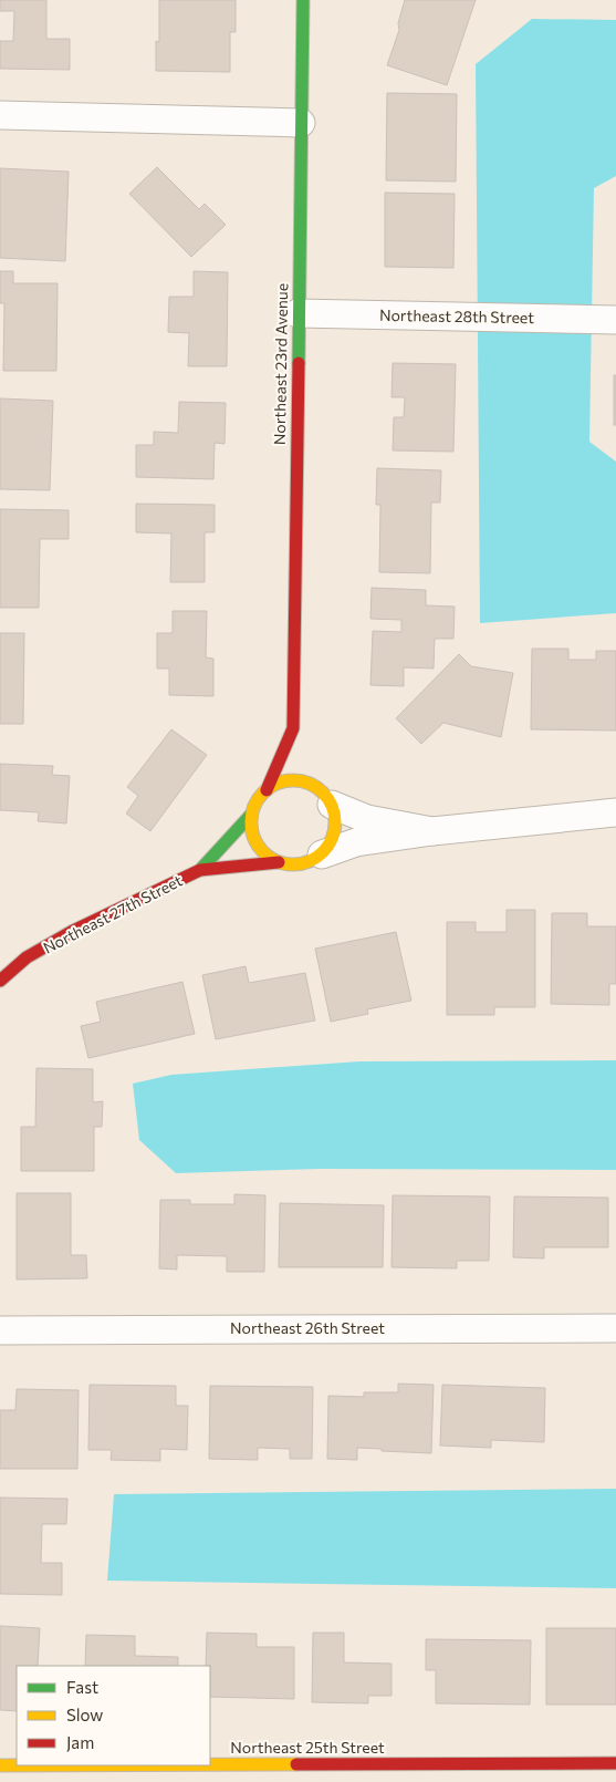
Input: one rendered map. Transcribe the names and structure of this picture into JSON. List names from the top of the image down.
{
  "streets": {
    "street": [
      "Northeast 28th Street",
      "Northeast 23rd Avenue",
      "Northeast 27th Street",
      "Northeast 26th Street",
      "Northeast 25th Street"
    ]
  },
  "crossings": [
    ["Northeast 28th Street", "Northeast 23rd Avenue"],
    ["Northeast 23rd Avenue", "Northeast 27th Street"]
  ],
  "legend": ["Fast", "Slow", "Jam"]
}
